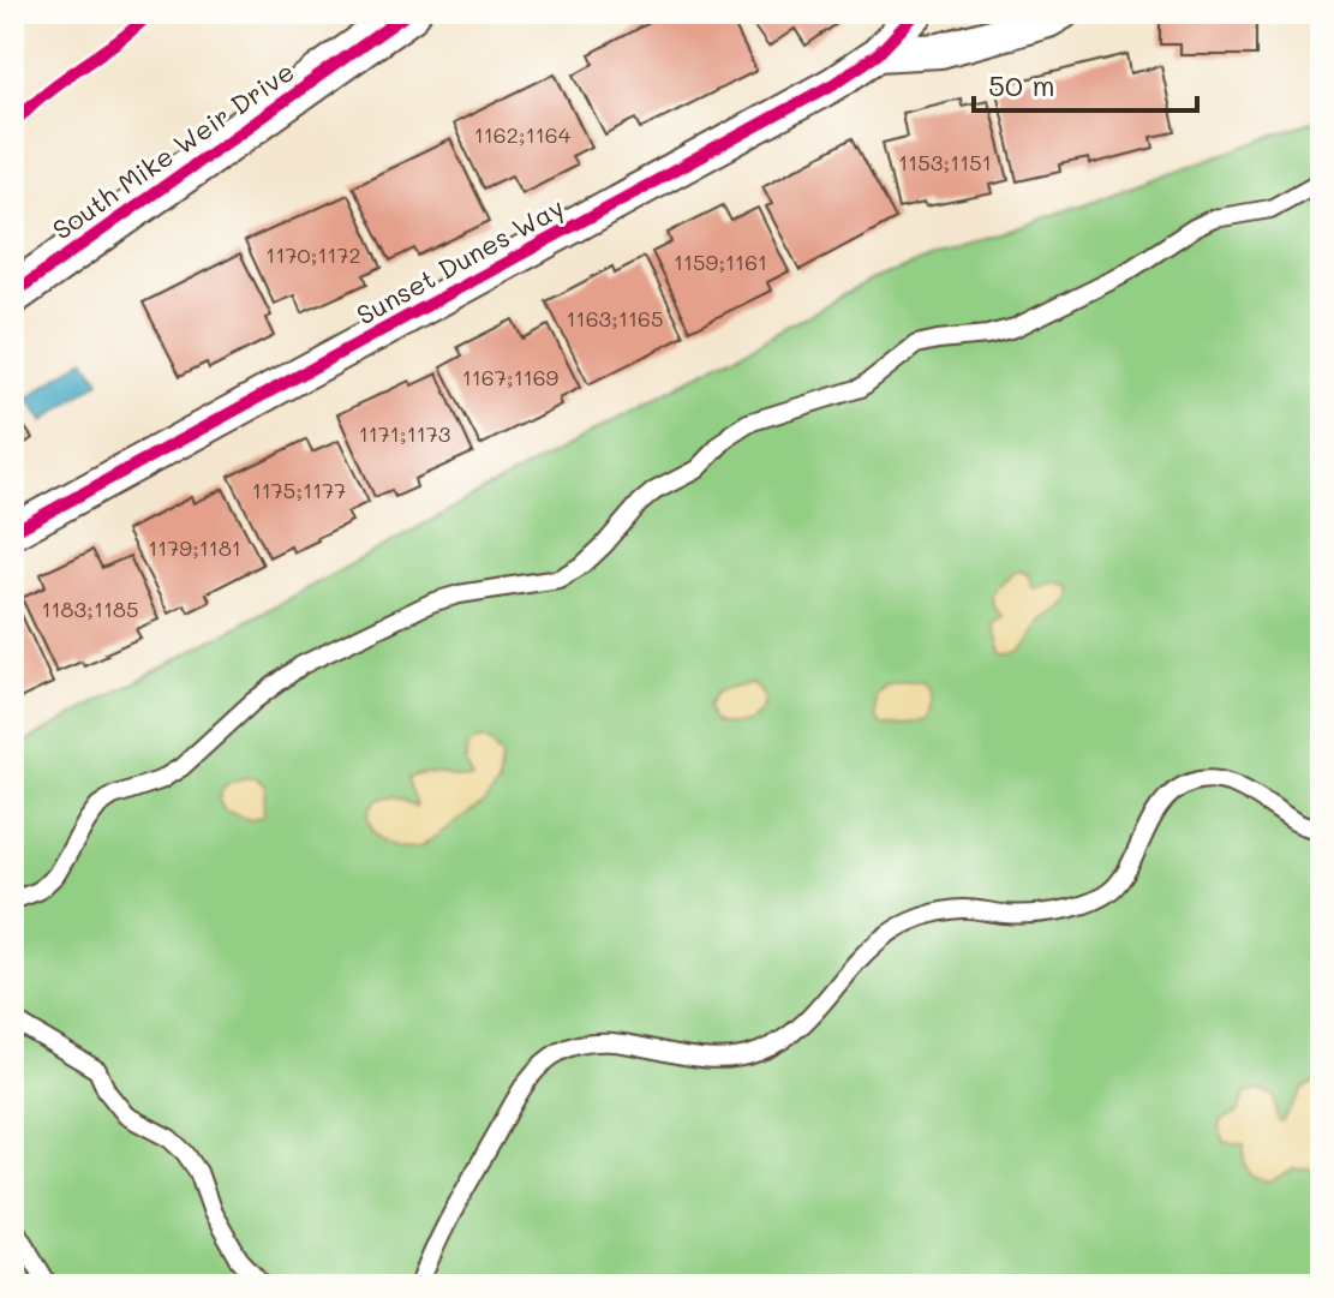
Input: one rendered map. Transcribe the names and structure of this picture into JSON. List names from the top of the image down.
{
  "streets": {
    "street": ["South Mike Weir Drive", "Sunset Dunes Way"]
  },
  "house_numbers": [
    "1162;1164",
    "1153;1151",
    "1170;1172",
    "1159;1161",
    "1163;1165",
    "1167;1169",
    "1171;1173",
    "1175;1177",
    "1179;1181",
    "1183;1185"
  ],
  "scale_bar": "50 m"
}
